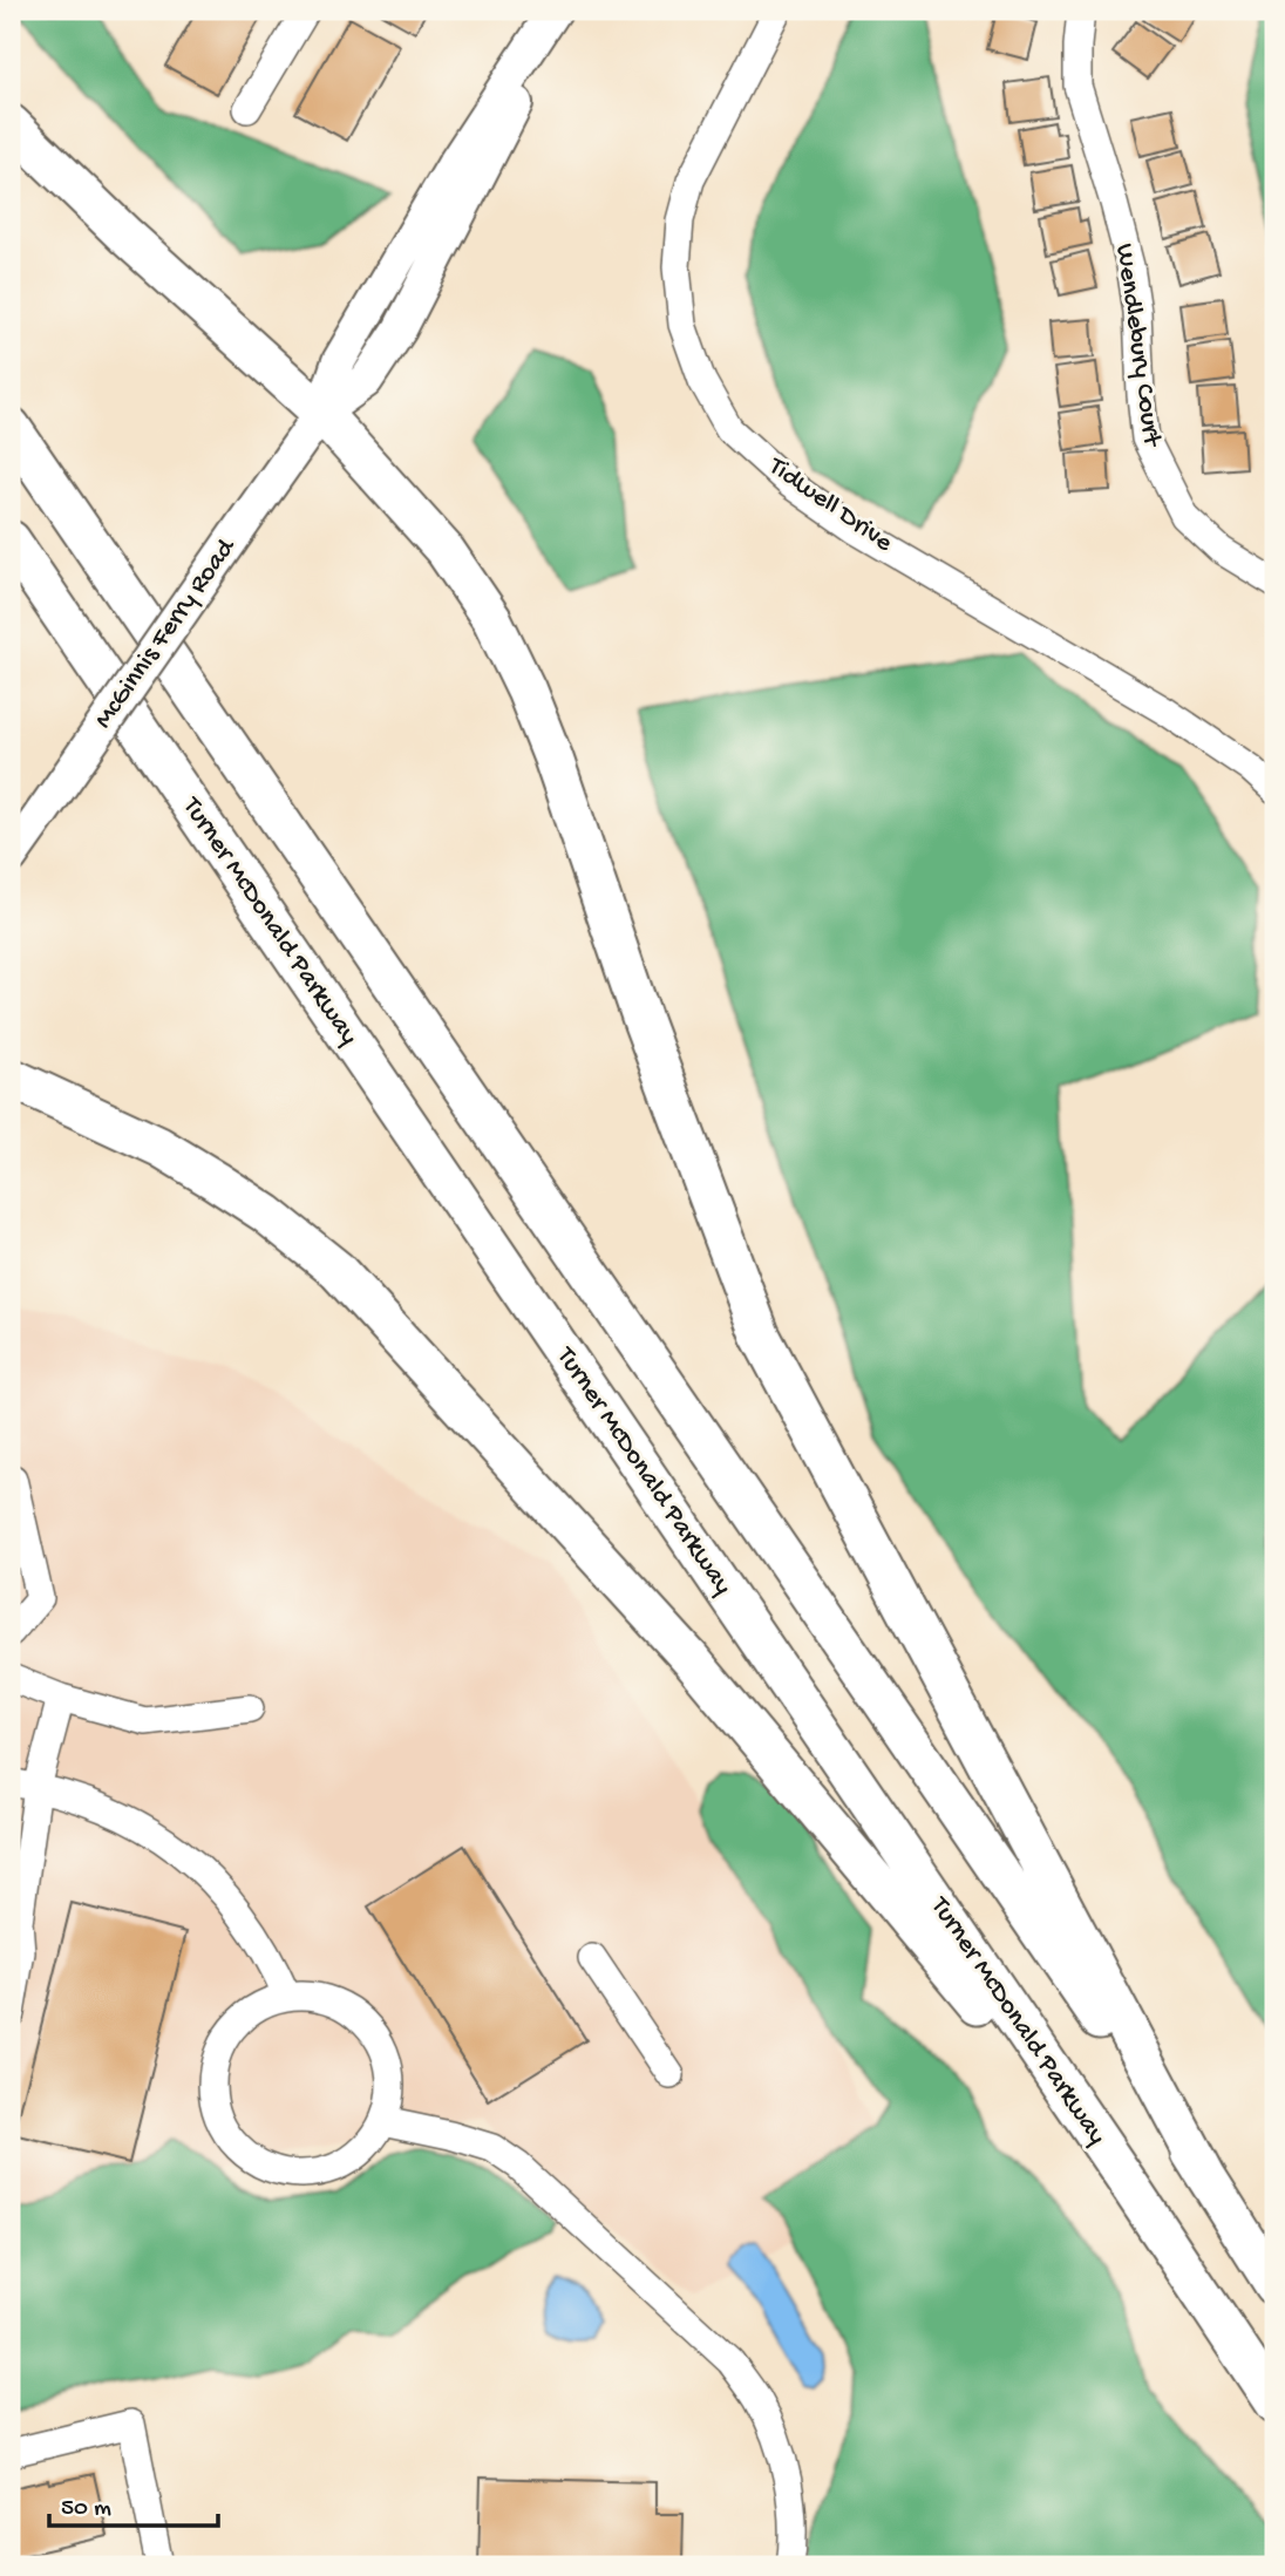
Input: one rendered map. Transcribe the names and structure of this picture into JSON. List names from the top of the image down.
{
  "streets": {
    "highway": ["Turner McDonald Parkway"],
    "main road": ["McGinnis Ferry Road"],
    "street": ["Wendlebury Court", "Tidwell Drive"]
  },
  "scale_bar": "50 m"
}
